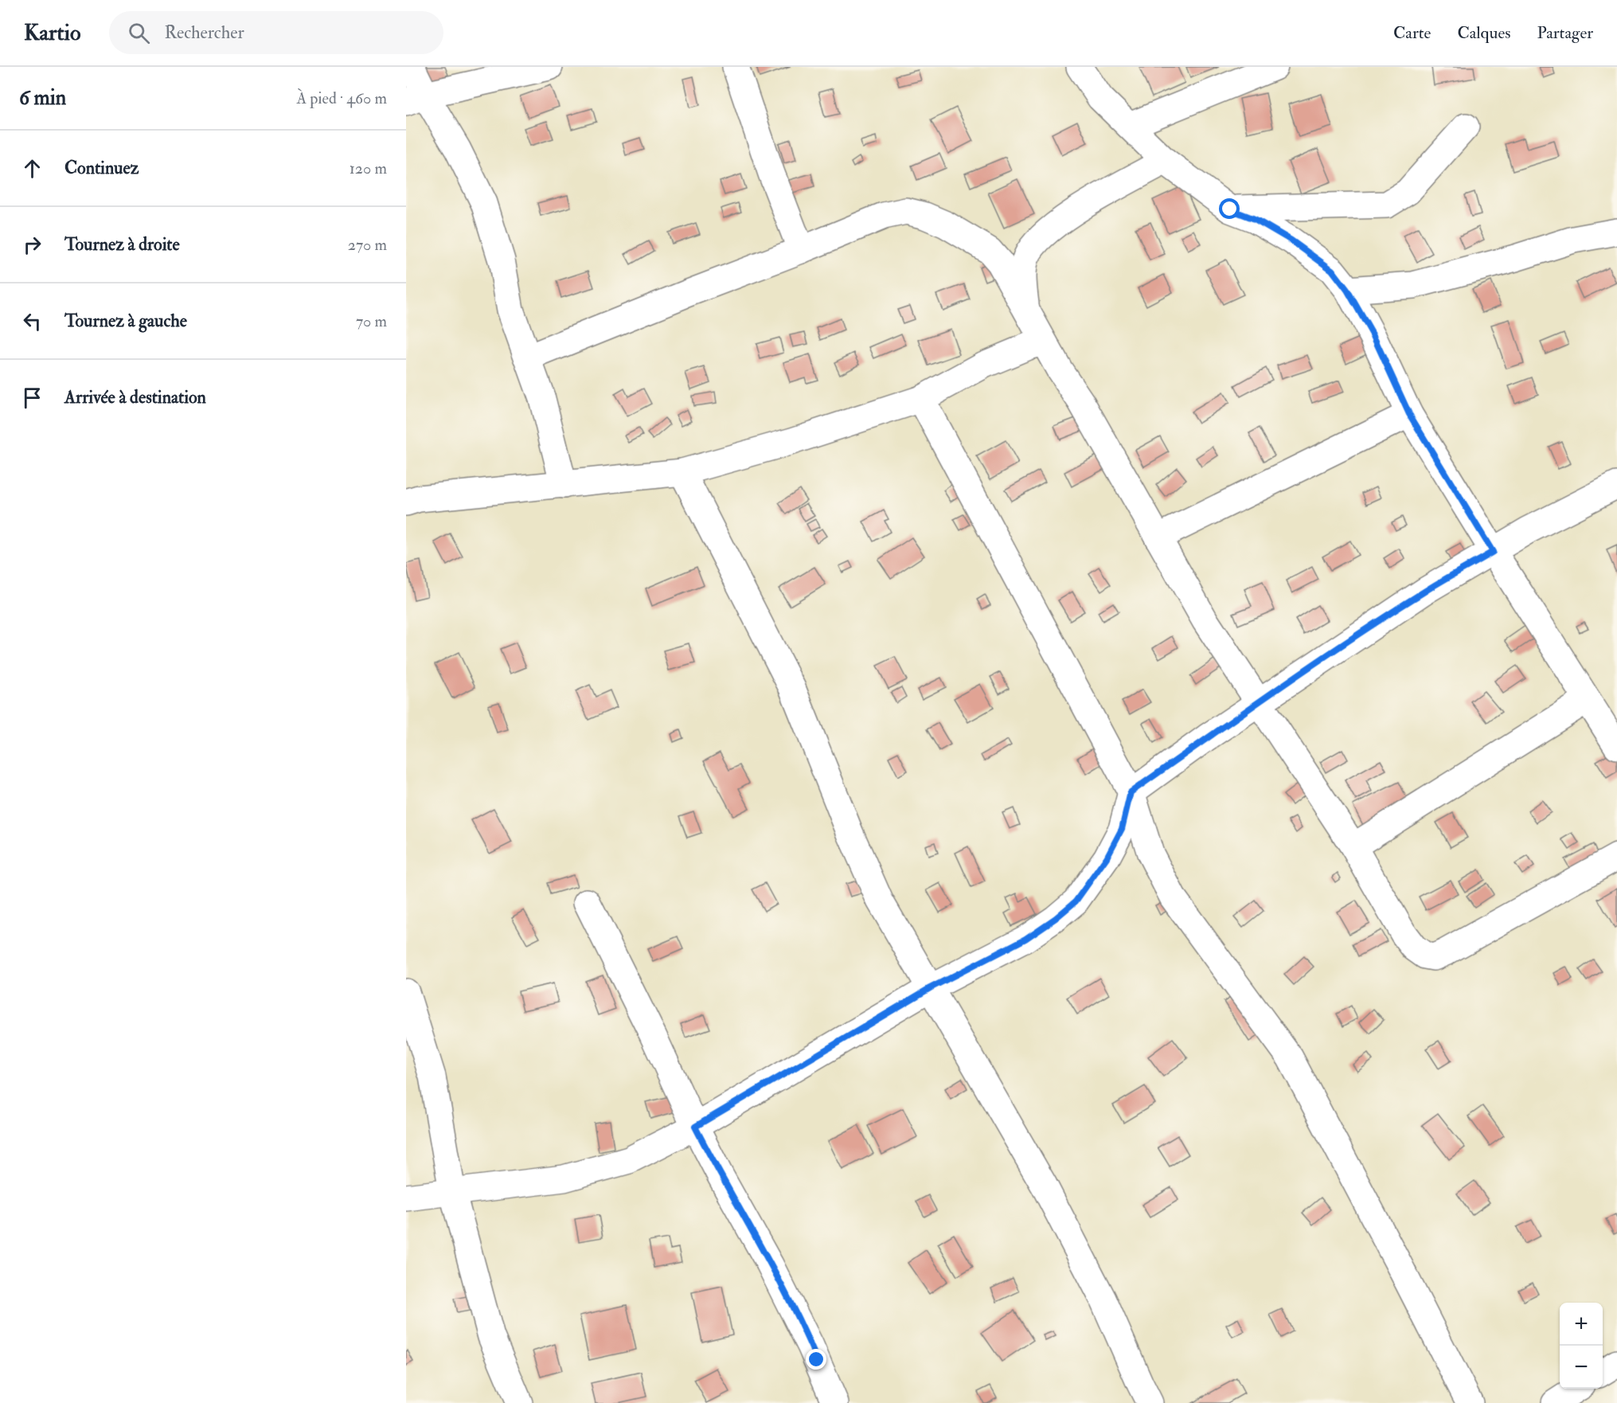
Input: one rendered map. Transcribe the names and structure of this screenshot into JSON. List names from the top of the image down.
{
  "page": {
    "header": "Kartio",
    "search": "Rechercher",
    "nav": ["Carte", "Calques", "Partager"],
    "heading": ["6 min", "À pied · 460 m"],
    "list": [
      ["Continuez", "120 m"],
      ["Tournez à droite", "270 m"],
      ["Tournez à gauche", "70 m"],
      "Arrivée à destination"
    ],
    "map_buttons": ["+", "−"]
  }
}
